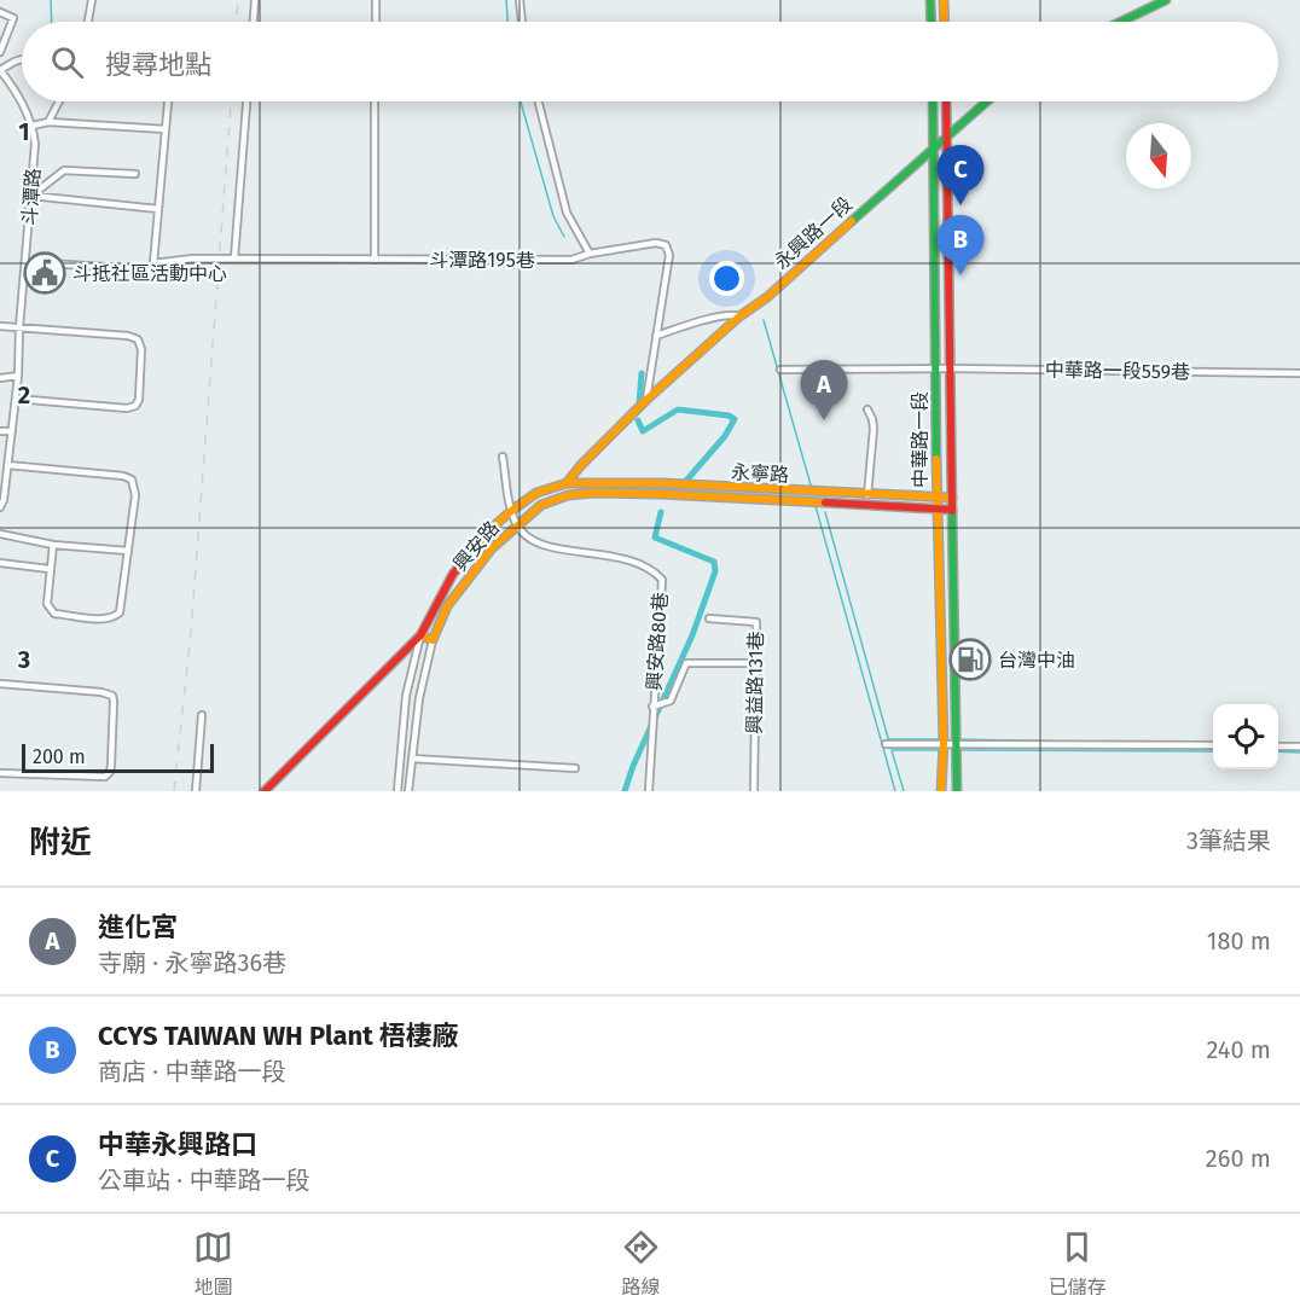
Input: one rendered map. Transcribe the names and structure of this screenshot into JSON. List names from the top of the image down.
{
  "streets": {
    "street": [
      "斗潭路",
      "永興路一段",
      "斗潭路195巷",
      "中華路一段559巷",
      "中華路一段",
      "永寧路",
      "興安路",
      "興安路80巷",
      "興益路131巷"
    ]
  },
  "crossings": [
    ["斗潭路", "斗潭路195巷"],
    ["永興路一段", "中華路一段"],
    ["永興路一段", "興安路"],
    ["中華路一段559巷", "中華路一段"],
    ["中華路一段", "永寧路"],
    ["永寧路", "興安路"],
    ["興安路", "興安路80巷"]
  ],
  "places": {
    "public building": ["斗抵社區活動中心"],
    "fuel station": ["台灣中油"]
  },
  "scale_bar": "200 m",
  "north": "bottom",
  "page": {
    "search": "搜尋地點",
    "pins": ["C", "B", "A"],
    "scale": "200 m",
    "heading": ["附近", "3筆結果"],
    "list": [
      {
        "mark": "A",
        "name": "進化宮",
        "note": "寺廟 · 永寧路36巷",
        "value": "180 m"
      },
      {
        "mark": "B",
        "name": "CCYS TAIWAN WH Plant 梧棲廠",
        "note": "商店 · 中華路一段",
        "value": "240 m"
      },
      {
        "mark": "C",
        "name": "中華永興路口",
        "note": "公車站 · 中華路一段",
        "value": "260 m"
      }
    ],
    "nav": ["地圖", "路線", "已儲存"]
  },
  "grid": {
    "rows": ["1", "2", "3"]
  }
}
